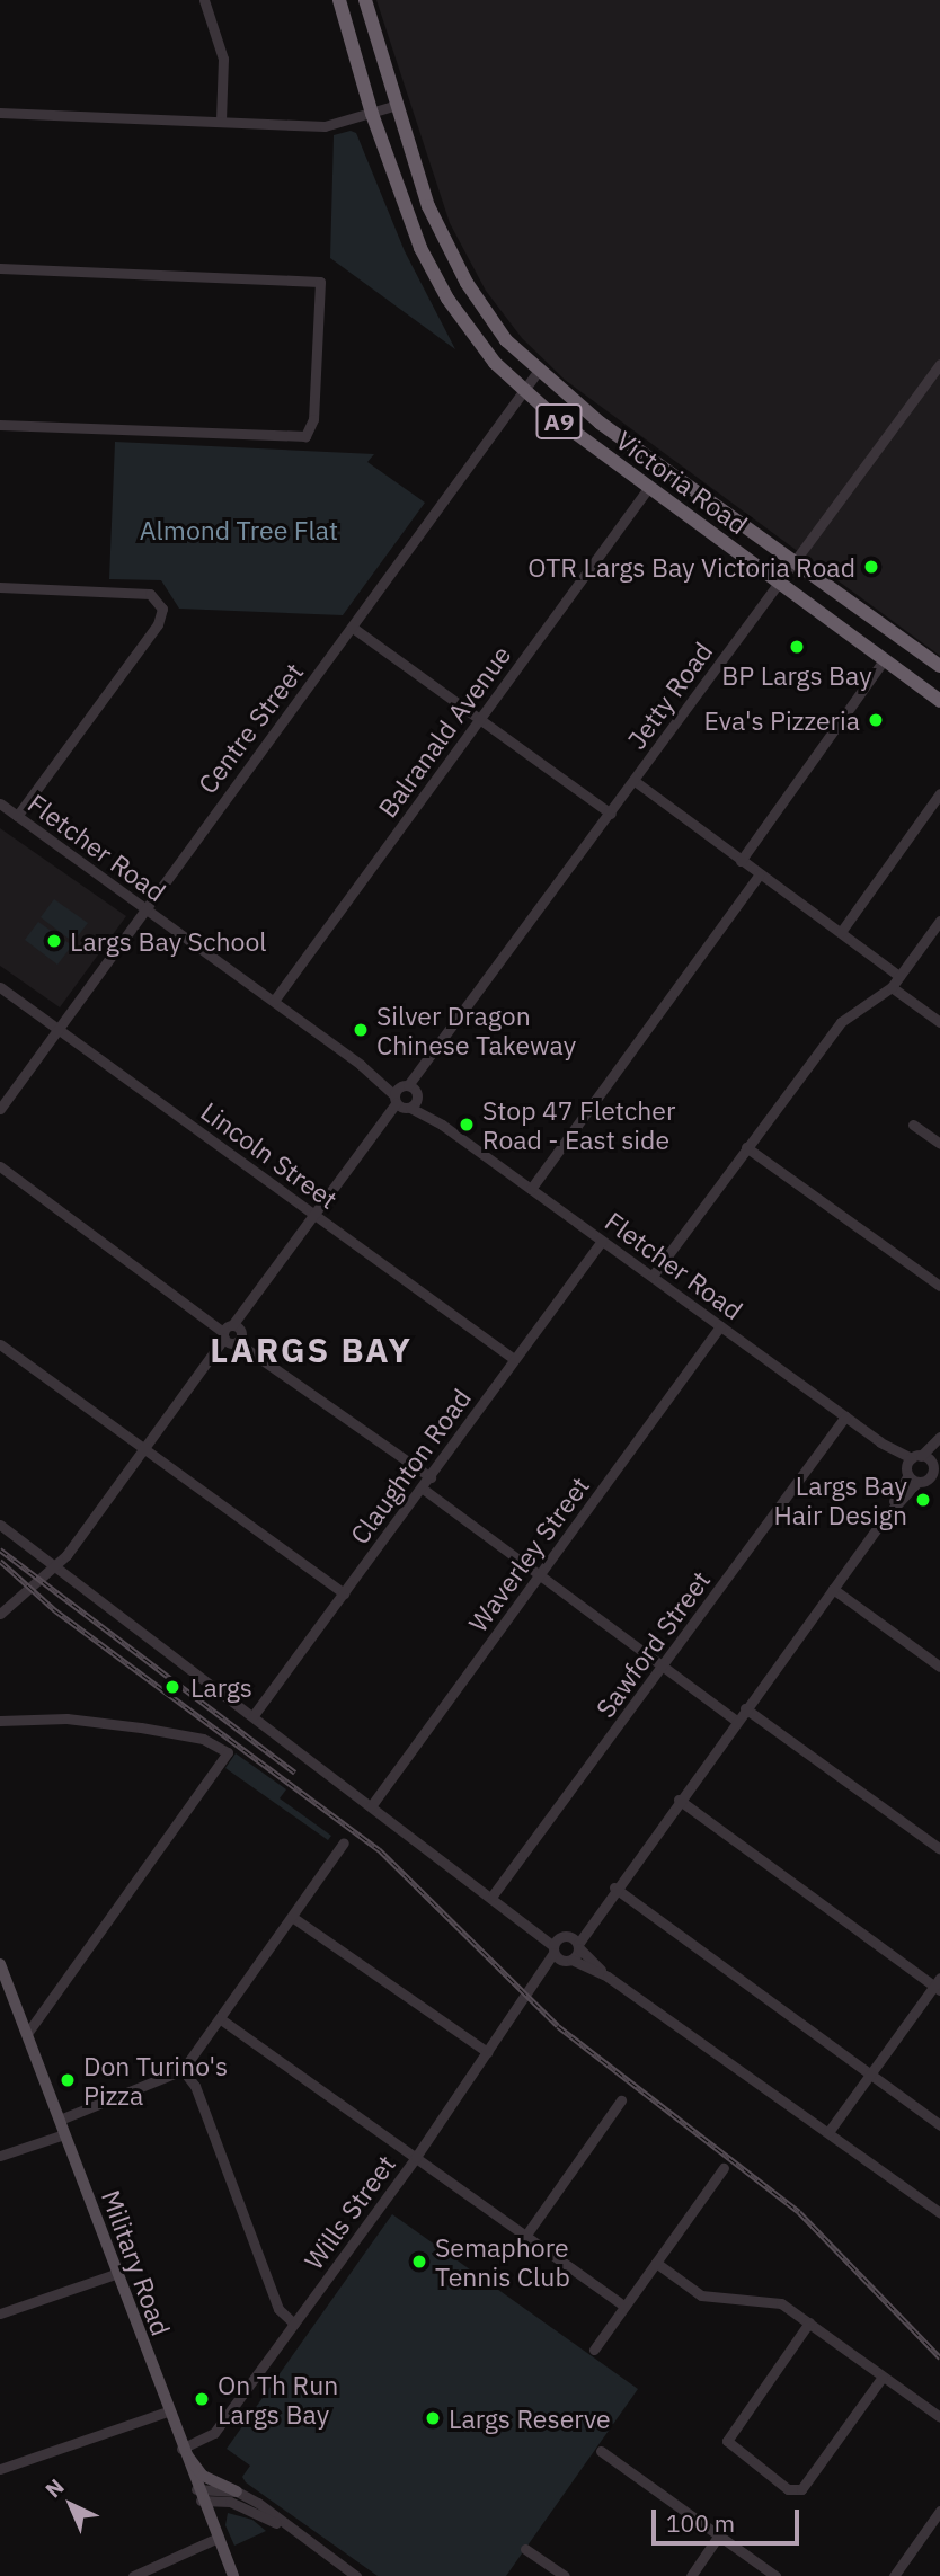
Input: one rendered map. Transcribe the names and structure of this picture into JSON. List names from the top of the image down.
{
  "streets": {
    "highway": ["A9", "Victoria Road"],
    "main road": ["Military Road"],
    "street": [
      "Jetty Road",
      "Centre Street",
      "Balranald Avenue",
      "Fletcher Road",
      "Lincoln Street",
      "Claughton Road",
      "Waverley Street",
      "Sawford Street",
      "Wills Street"
    ]
  },
  "crossings": [
    ["Victoria Road", "Jetty Road"],
    ["Victoria Road", "Centre Street"],
    ["Victoria Road", "Balranald Avenue"],
    ["Jetty Road", "Fletcher Road"],
    ["Jetty Road", "Lincoln Street"],
    ["Centre Street", "Fletcher Road"],
    ["Centre Street", "Lincoln Street"],
    ["Balranald Avenue", "Fletcher Road"],
    ["Fletcher Road", "Claughton Road"],
    ["Fletcher Road", "Waverley Street"],
    ["Fletcher Road", "Sawford Street"],
    ["Fletcher Road", "Wills Street"],
    ["Lincoln Street", "Claughton Road"],
    ["Wills Street", "Military Road"]
  ],
  "districts": ["LARGS BAY"],
  "parks": ["Almond Tree Flat"],
  "places": [
    "OTR Largs Bay Victoria Road",
    "BP Largs Bay",
    "Eva's Pizzeria",
    "Largs Bay School",
    "Silver Dragon Chinese Takeway",
    "Stop 47 Fletcher Road - East side",
    "Largs Bay Hair Design",
    "Largs",
    "Don Turino's Pizza",
    "Semaphore Tennis Club",
    "On Th Run Largs Bay",
    "Largs Reserve"
  ],
  "scale_bar": "100 m",
  "north": "top left"
}
